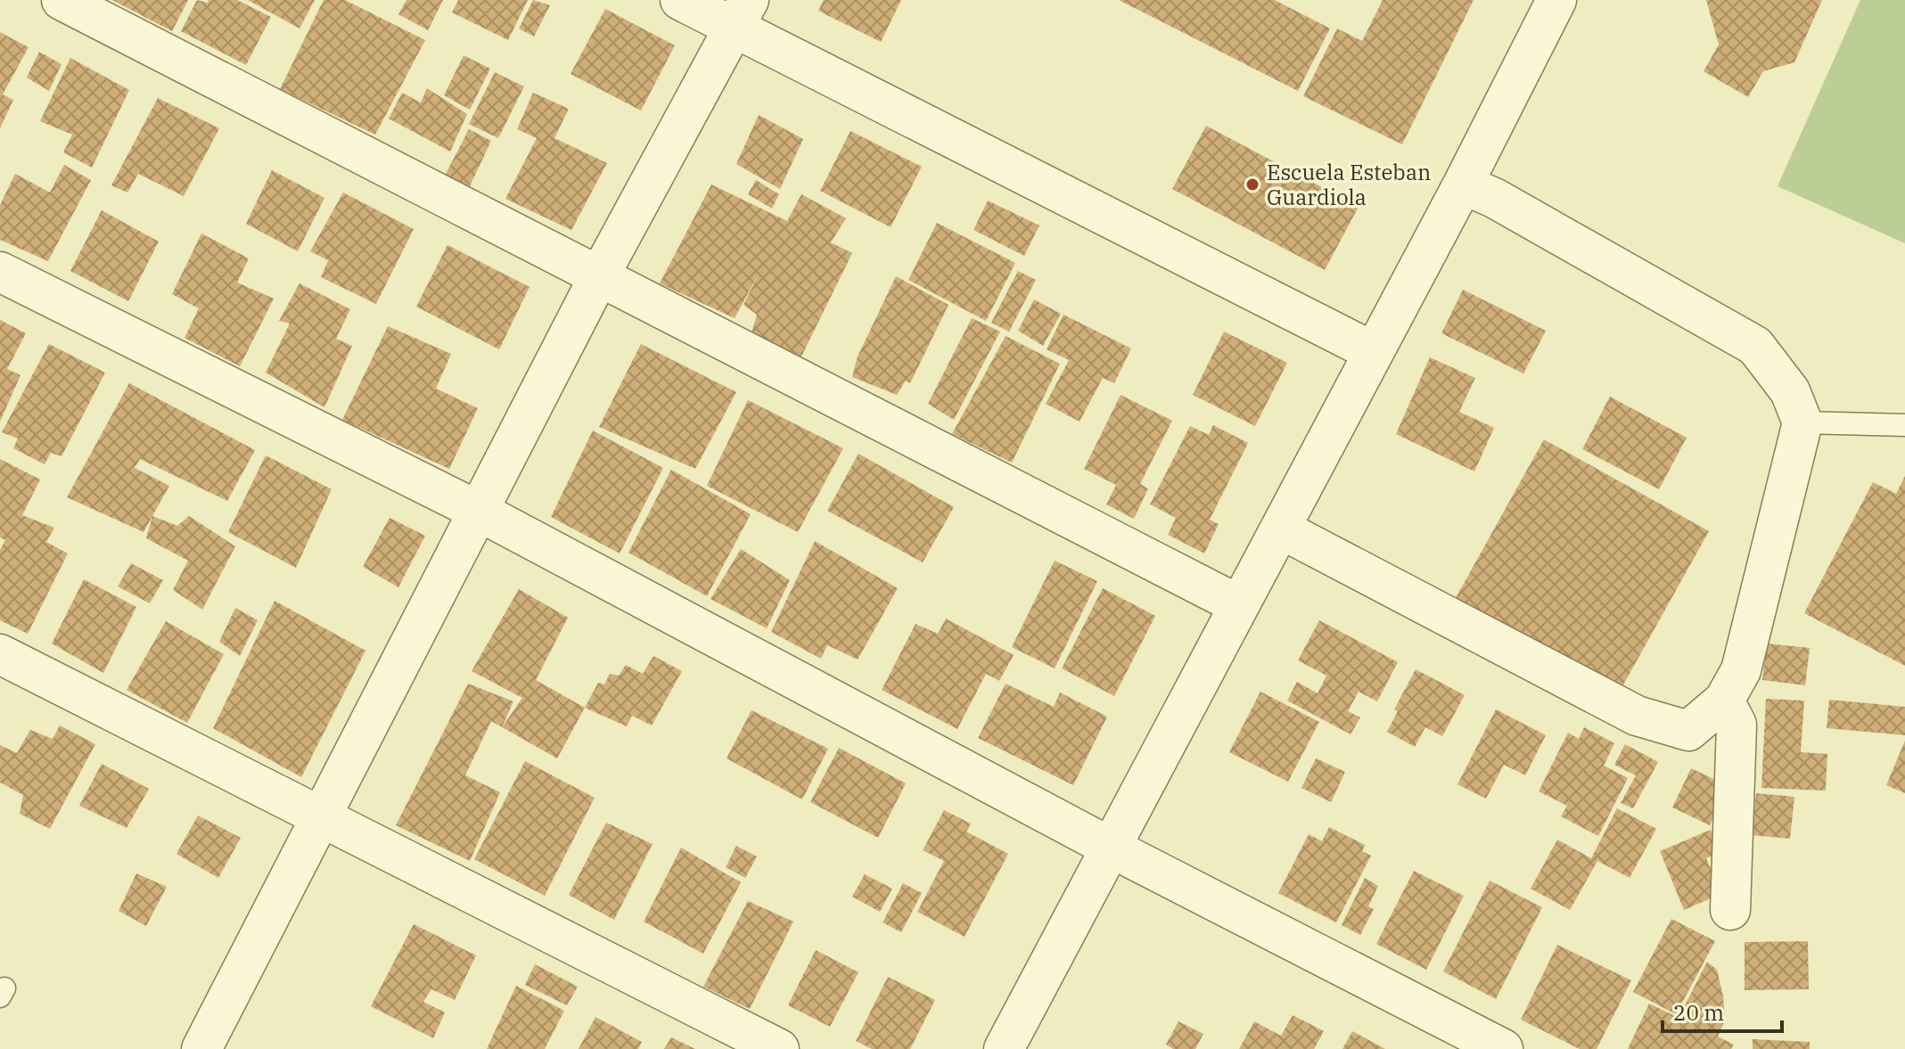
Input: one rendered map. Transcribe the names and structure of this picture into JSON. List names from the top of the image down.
{
  "places": ["Escuela Esteban Guardiola"],
  "scale_bar": "20 m"
}
